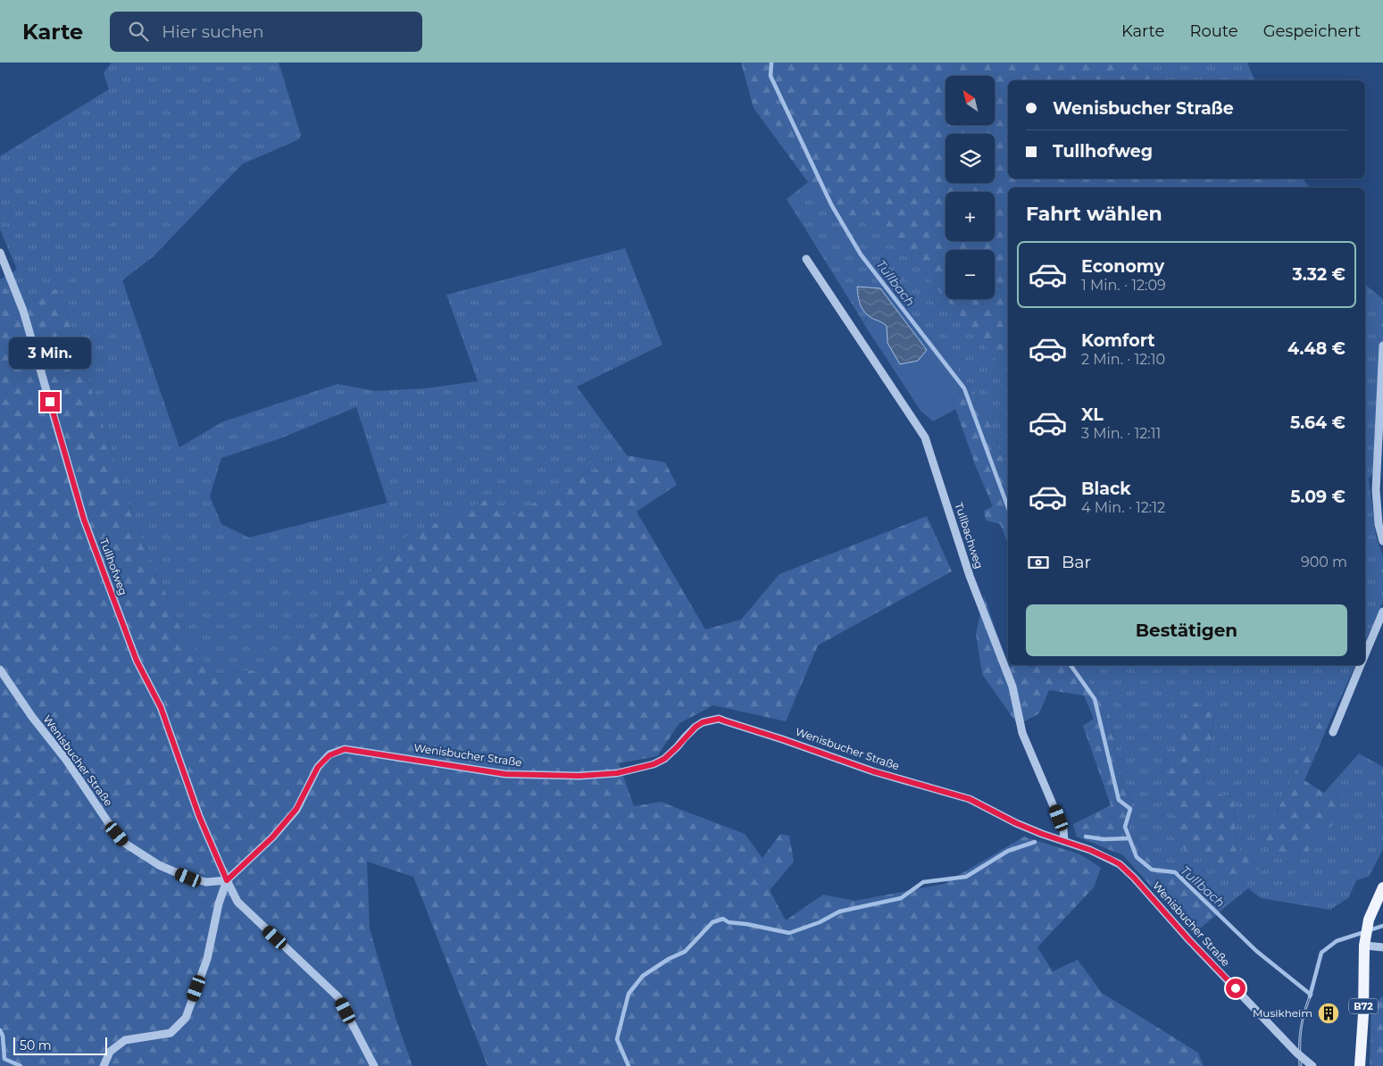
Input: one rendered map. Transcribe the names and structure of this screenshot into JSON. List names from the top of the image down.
{
  "streets": {
    "main road": ["B72"],
    "street": ["Tullbachweg", "Tullhofweg", "Wenisbucher Straße"]
  },
  "crossings": [
    ["Tullbachweg", "Wenisbucher Straße"],
    ["Tullhofweg", "Wenisbucher Straße"]
  ],
  "water": ["Tullbach"],
  "places": {
    "building": ["Musikheim"]
  },
  "scale_bar": "50 m",
  "north": "top left",
  "page": {
    "header": "Karte",
    "search": "Hier suchen",
    "nav": ["Karte", "Route", "Gespeichert"],
    "map_buttons": ["+", "−"],
    "banner": ["Wenisbucher Straße", "Tullhofweg"],
    "heading": "Fahrt wählen",
    "list": [
      {
        "name": "Economy",
        "note": "1 Min. · 12:09",
        "value": "3.32 €"
      },
      {
        "name": "Komfort",
        "note": "2 Min. · 12:10",
        "value": "4.48 €"
      },
      {
        "name": "XL",
        "note": "3 Min. · 12:11",
        "value": "5.64 €"
      },
      {
        "name": "Black",
        "note": "4 Min. · 12:12",
        "value": "5.09 €"
      }
    ],
    "bubble": "3 Min.",
    "pay": ["Bar", "900 m"],
    "buttons": "Bestätigen",
    "scale": "50 m"
  }
}
